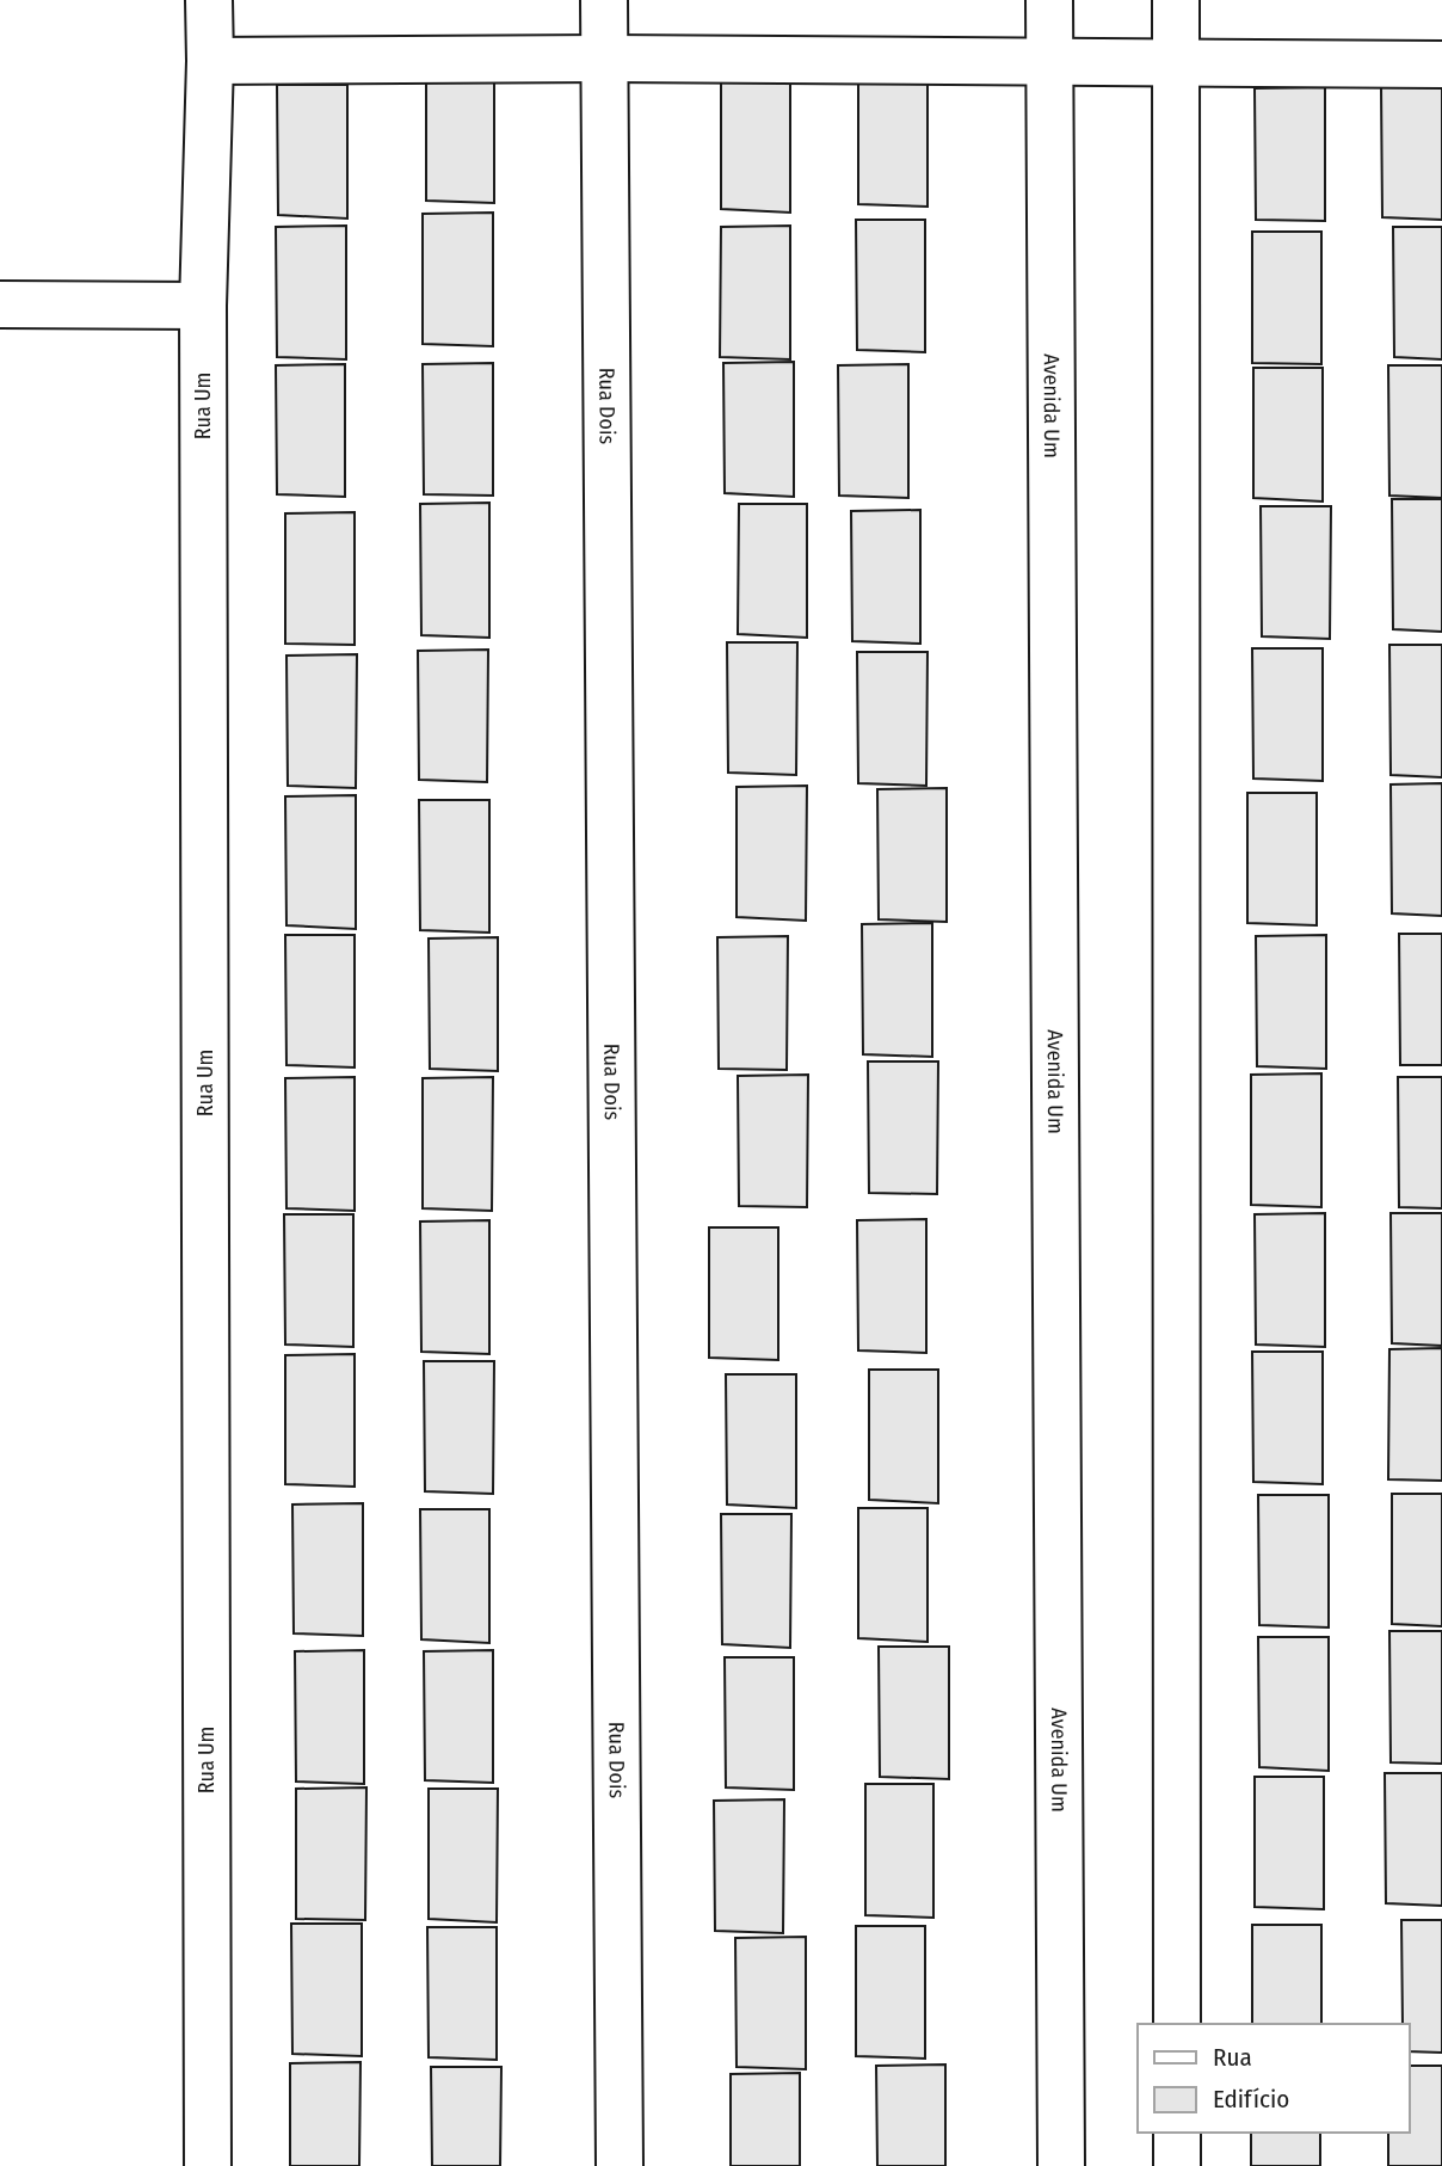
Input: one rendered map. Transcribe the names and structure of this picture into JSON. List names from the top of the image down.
{
  "streets": {
    "street": ["Rua Um", "Rua Dois", "Avenida Um"]
  },
  "legend": ["Rua", "Edifício"]
}
